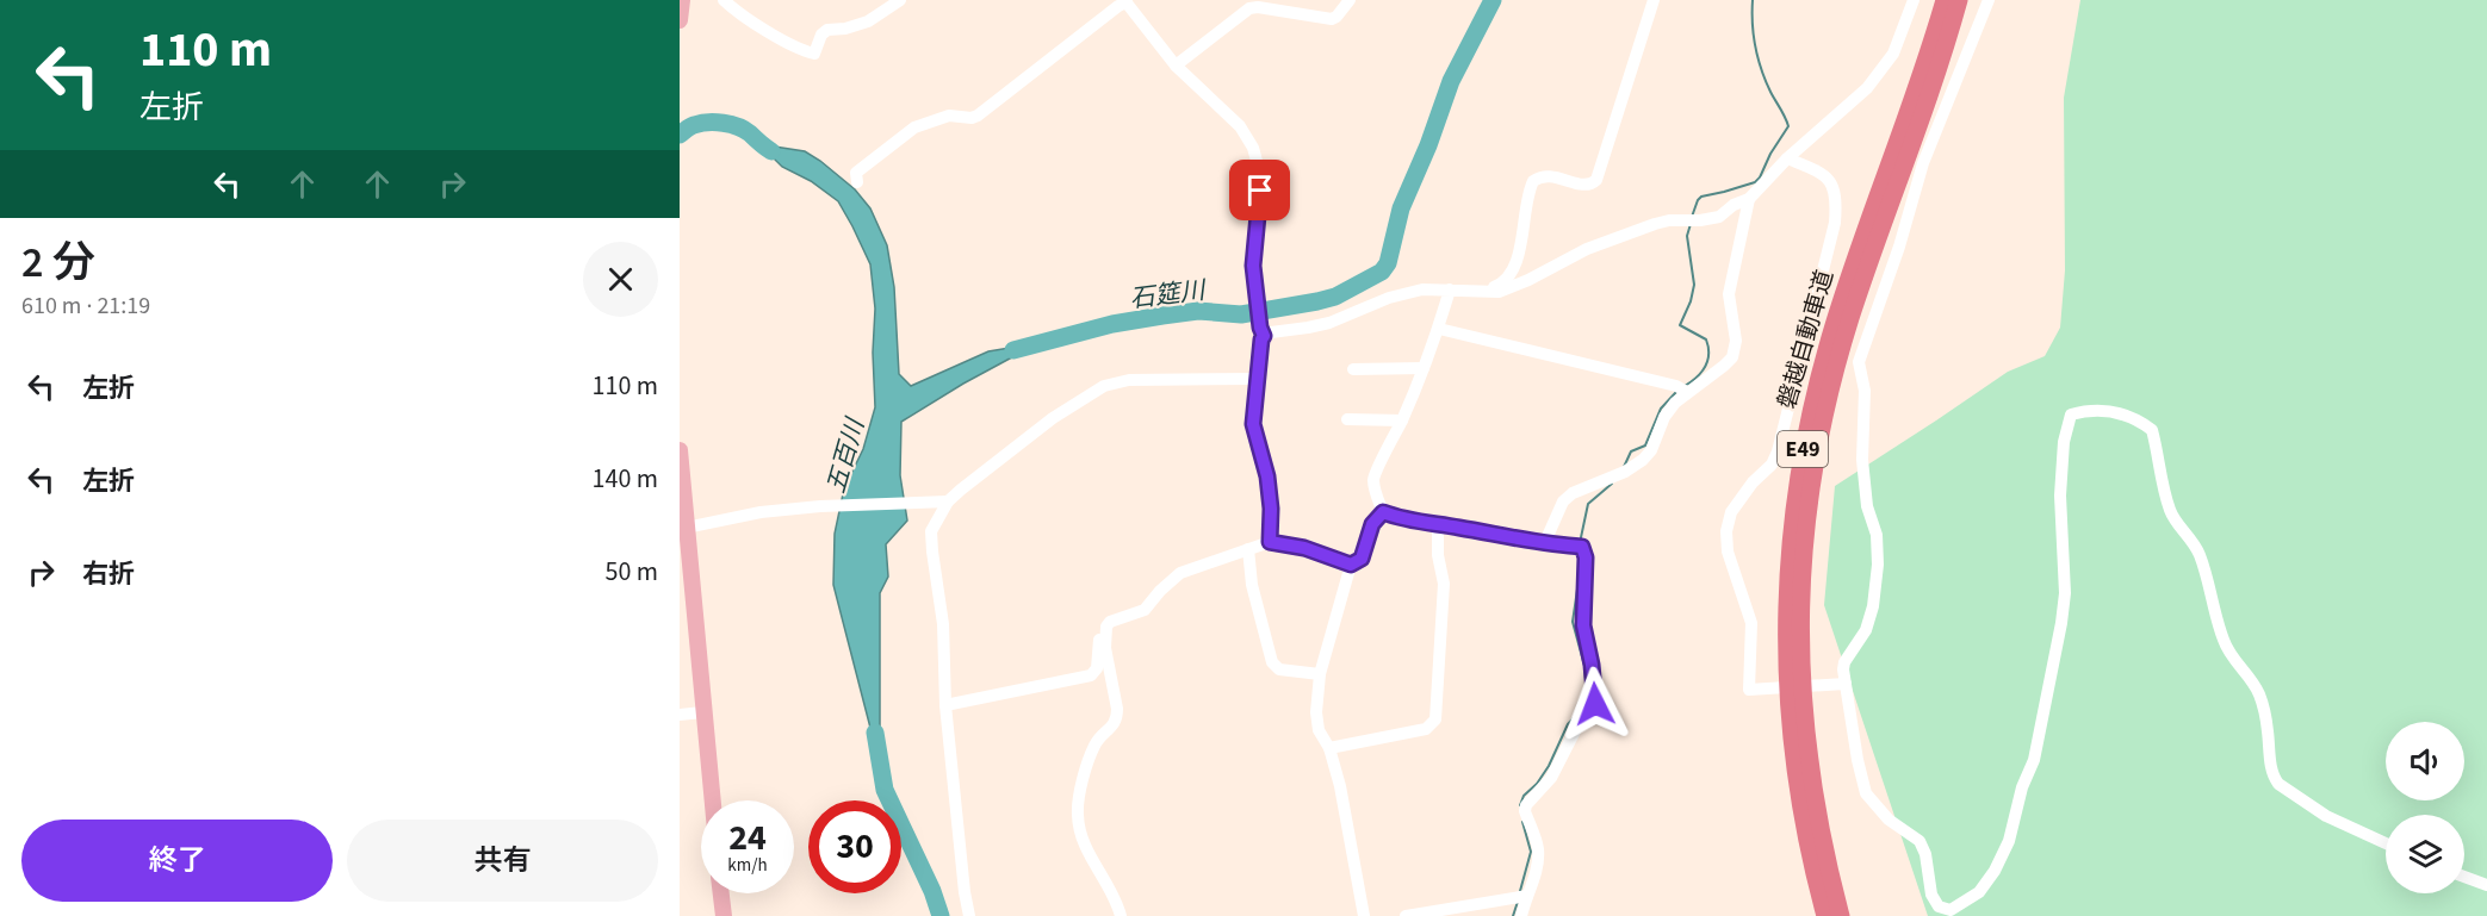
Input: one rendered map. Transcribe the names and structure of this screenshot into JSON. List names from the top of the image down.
{
  "streets": {
    "highway": ["磐越自動車道", "E49"]
  },
  "water": ["石筵川", "五百川"],
  "page": {
    "turn": ["110 m", "左折"],
    "heading": ["2 分", "610 m · 21:19"],
    "list": [
      {
        "name": "左折",
        "value": "110 m"
      },
      {
        "name": "左折",
        "value": "140 m"
      },
      {
        "name": "右折",
        "value": "50 m"
      }
    ],
    "speed": "24 km/h",
    "limit": "30",
    "buttons": ["終了", "共有"]
  }
}
